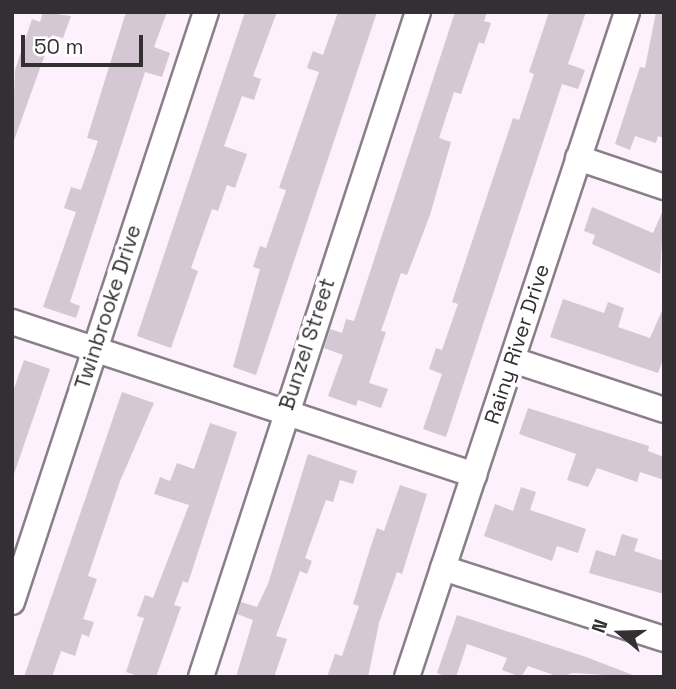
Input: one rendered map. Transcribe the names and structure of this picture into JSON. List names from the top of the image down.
{
  "streets": {
    "street": ["Twinbrooke Drive", "Bunzel Street", "Rainy River Drive"]
  },
  "scale_bar": "50 m",
  "north": "left"
}
